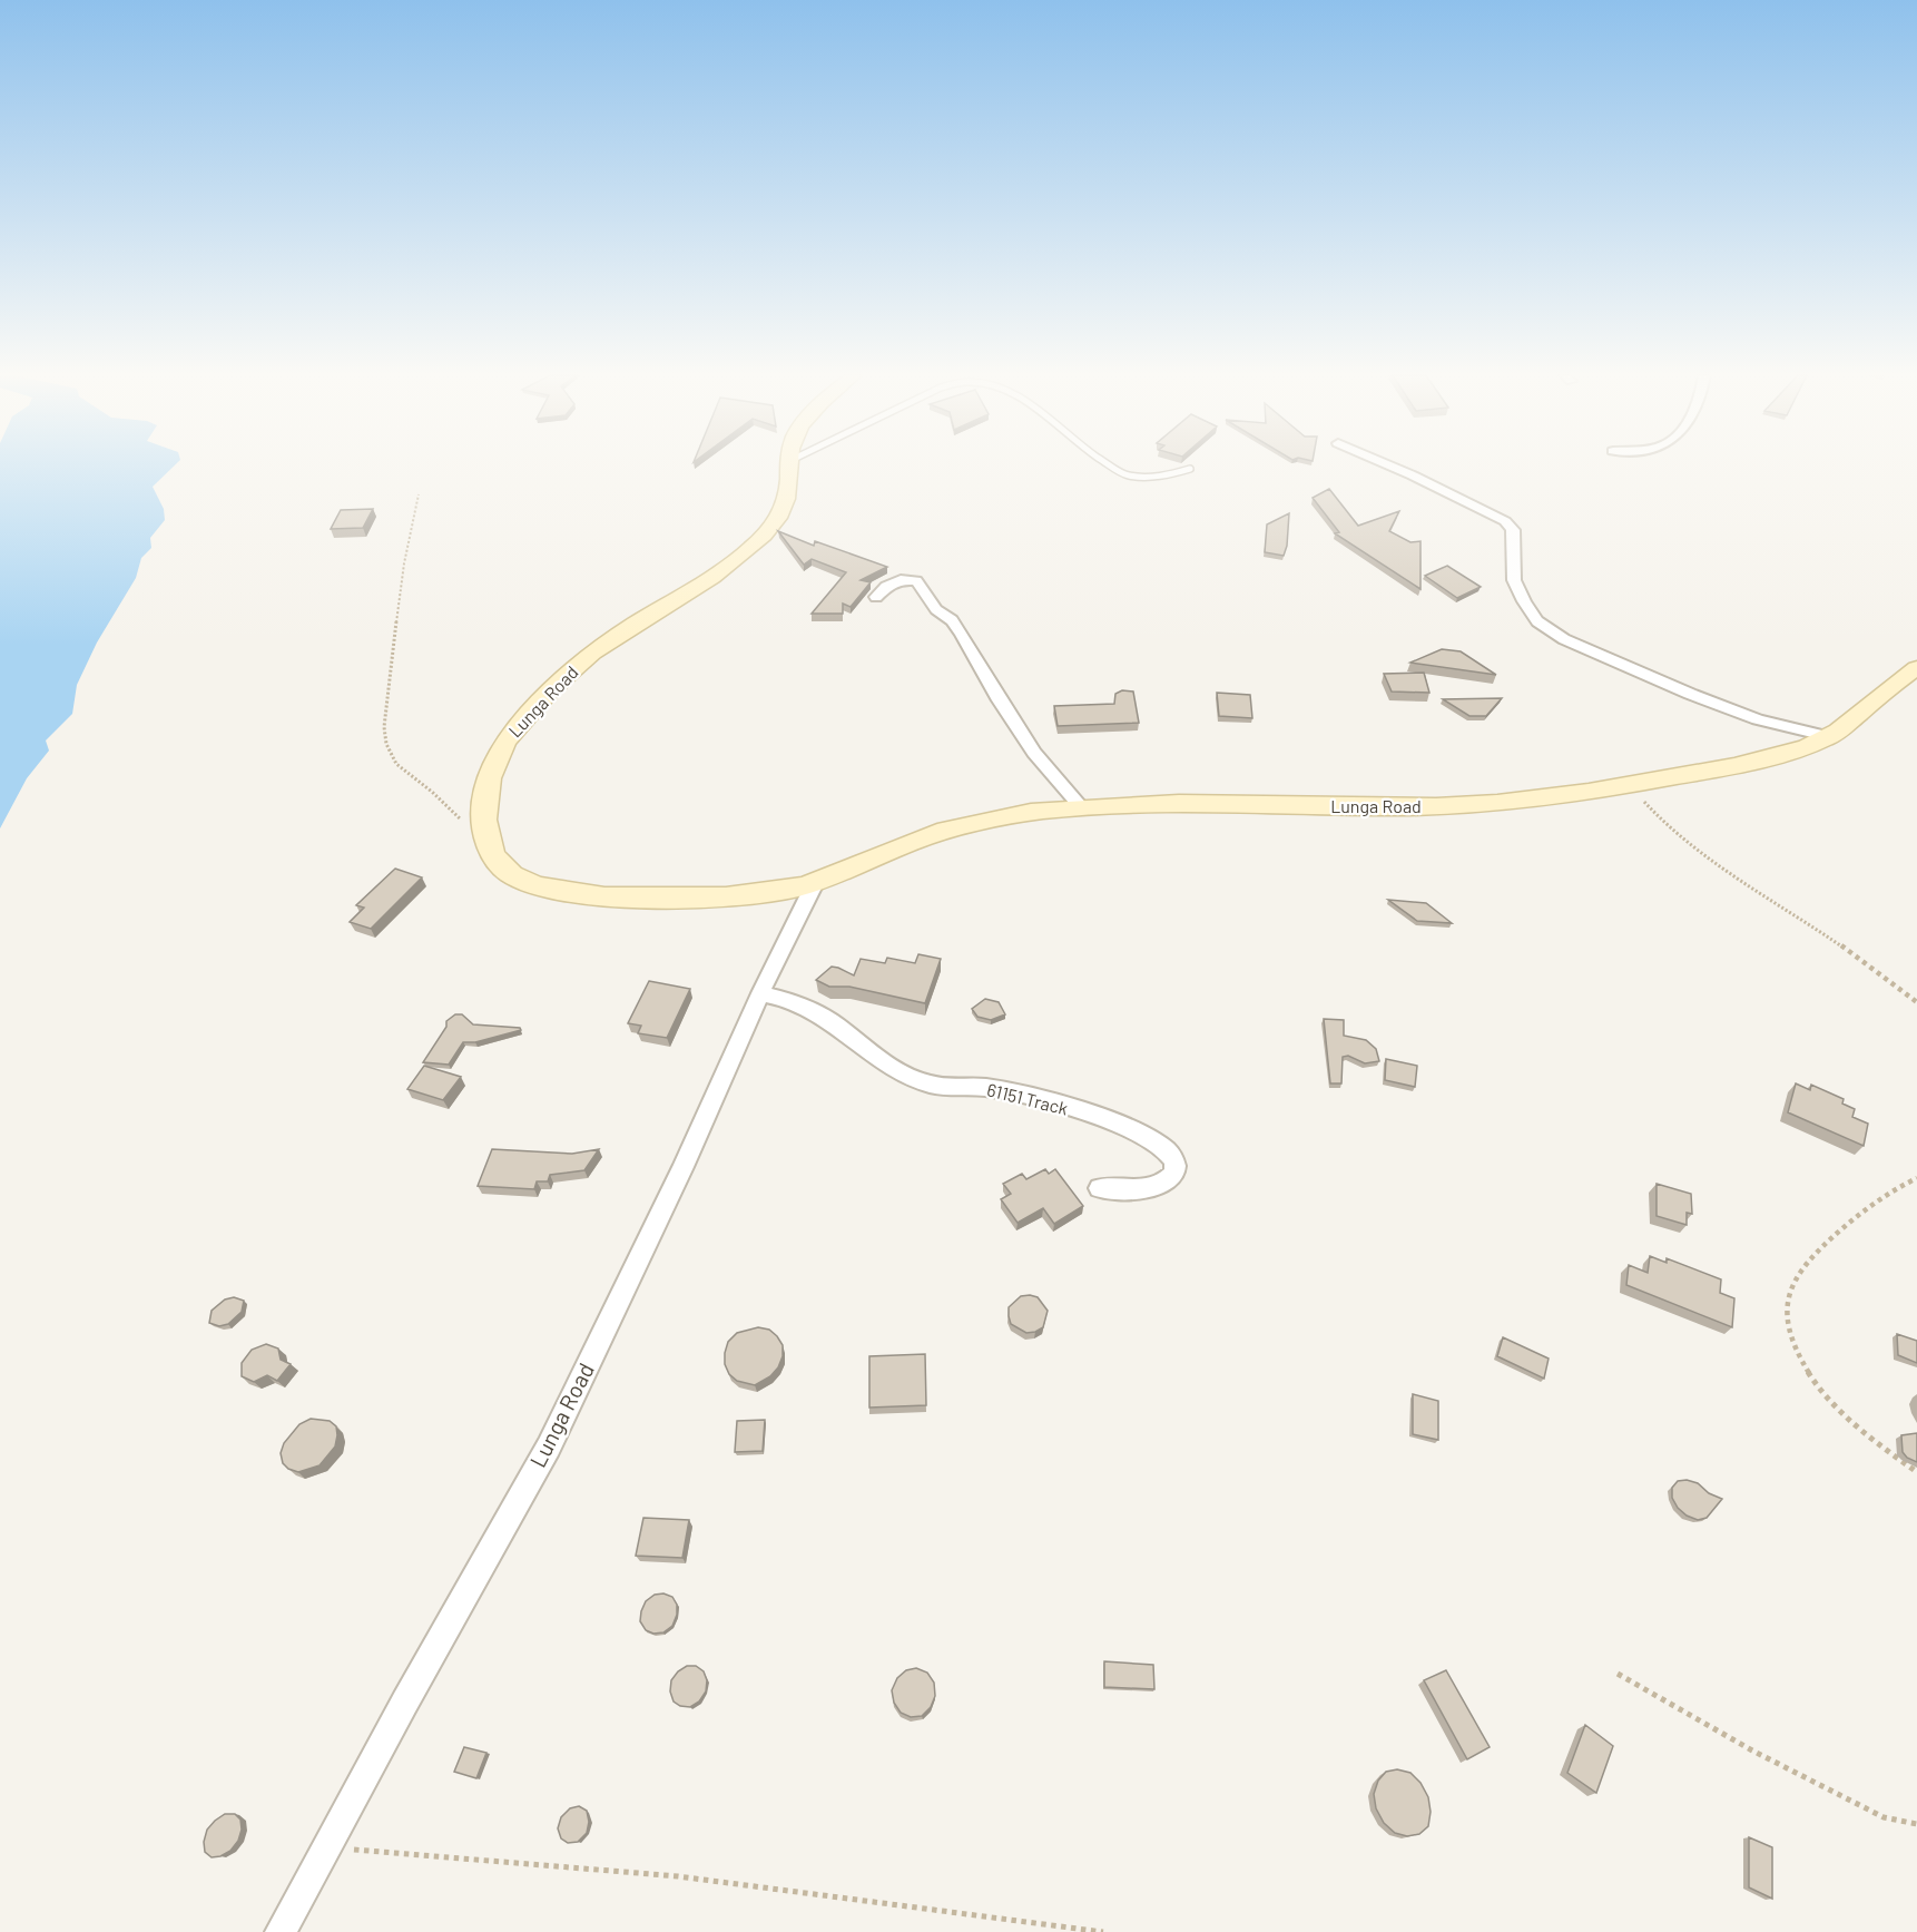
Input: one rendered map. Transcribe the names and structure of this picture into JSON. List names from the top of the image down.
{
  "streets": {
    "street": ["Lunga Road", "61151 Track"]
  },
  "crossings": [
    ["Lunga Road", "61151 Track"]
  ]
}
